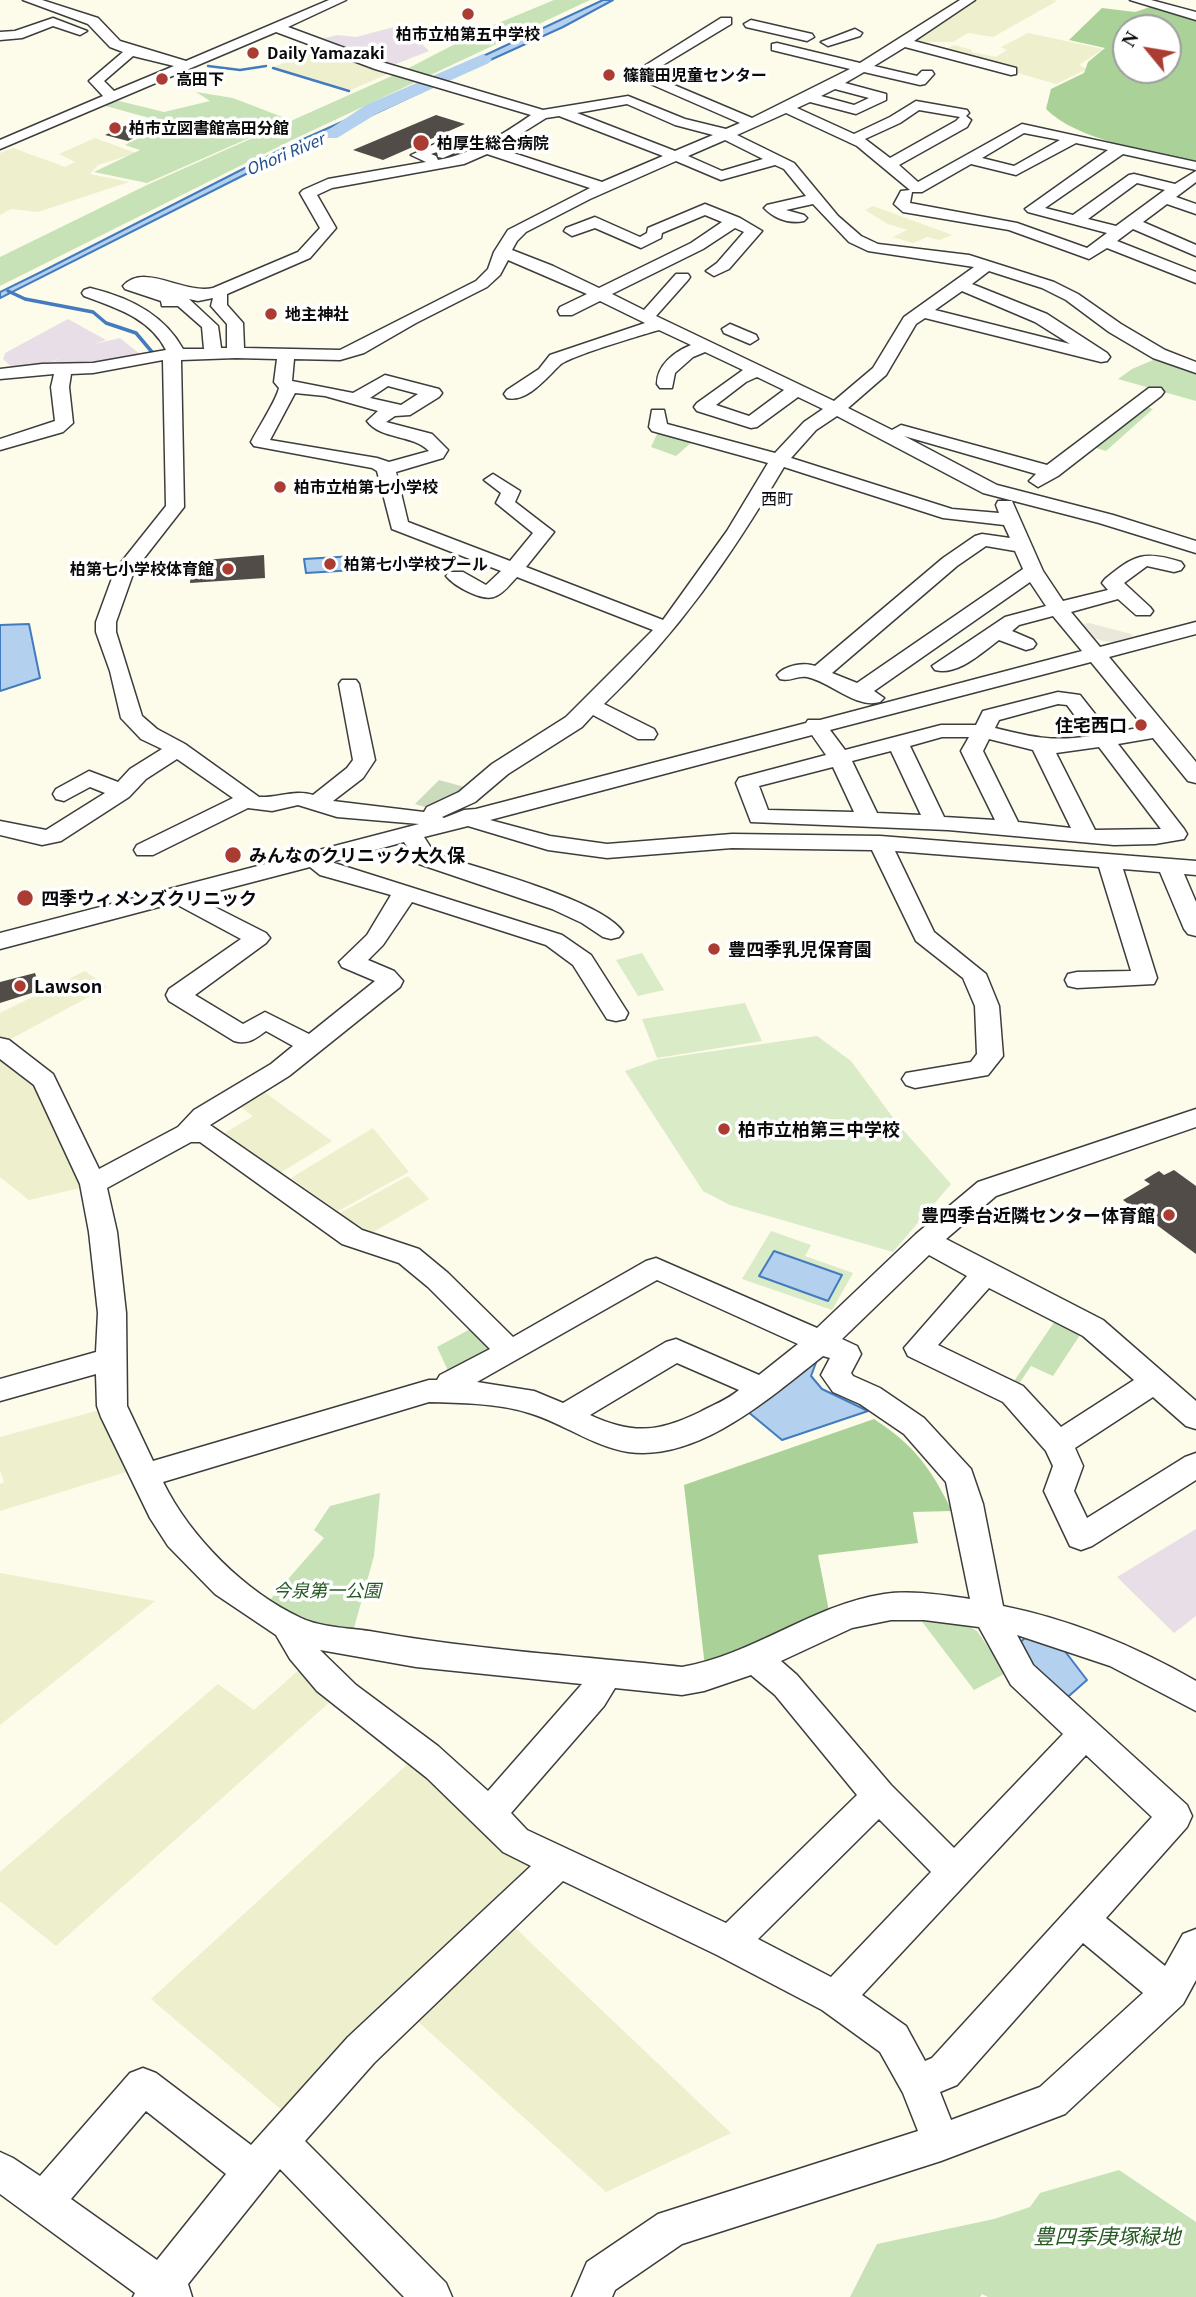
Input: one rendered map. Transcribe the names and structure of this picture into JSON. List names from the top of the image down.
{
  "districts": ["西町"],
  "water": ["Ohori River"],
  "parks": ["今泉第一公園", "豊四季庚塚緑地"],
  "places": [
    "柏市立柏第五中学校",
    "Daily Yamazaki",
    "篠籠田児童センター",
    "高田下",
    "柏市立図書館高田分館",
    "柏厚生総合病院",
    "地主神社",
    "柏市立柏第七小学校",
    "柏第七小学校プール",
    "柏第七小学校体育館",
    "住宅西口",
    "みんなのクリニック大久保",
    "四季ウィメンズクリニック",
    "豊四季乳児保育園",
    "Lawson",
    "柏市立柏第三中学校",
    "豊四季台近隣センター体育館"
  ],
  "north": "top left"
}
